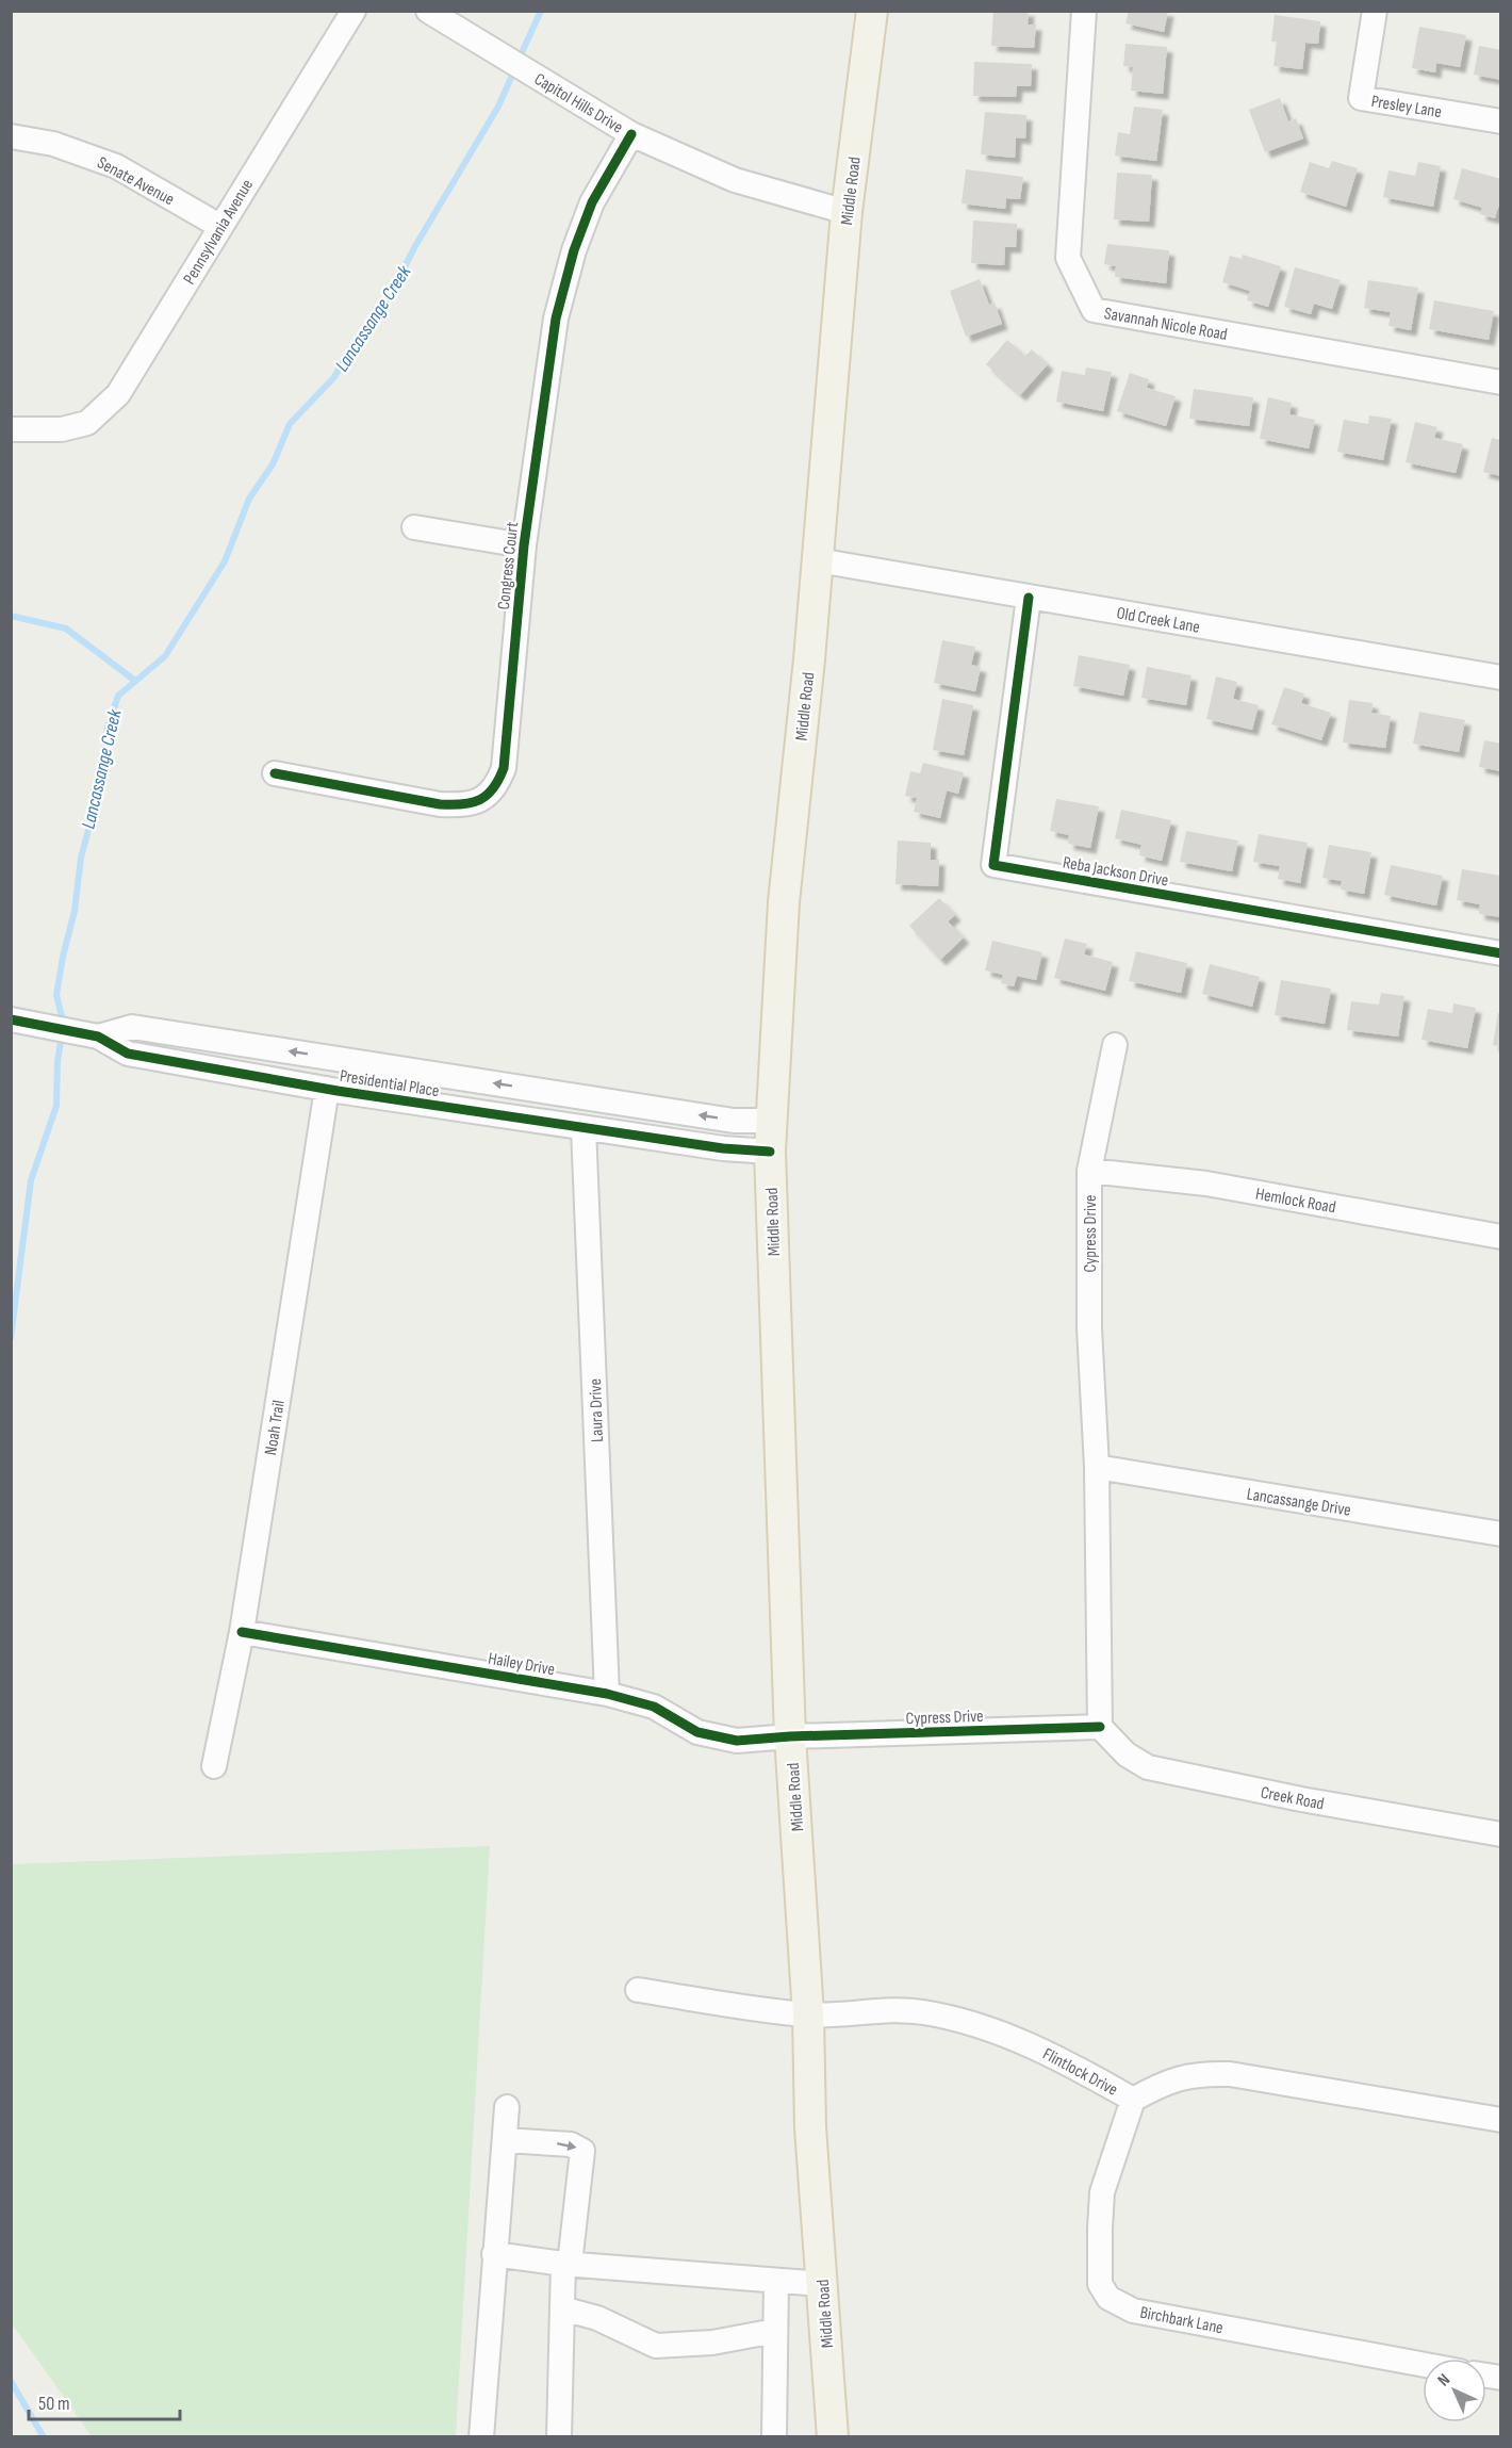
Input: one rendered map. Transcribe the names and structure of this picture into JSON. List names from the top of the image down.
{
  "streets": {
    "main road": ["Middle Road"],
    "street": [
      "Capitol Hills Drive",
      "Presley Lane",
      "Senate Avenue",
      "Pennsylvania Avenue",
      "Savannah Nicole Road",
      "Congress Court",
      "Old Creek Lane",
      "Reba Jackson Drive",
      "Presidential Place",
      "Hemlock Road",
      "Cypress Drive",
      "Laura Drive",
      "Noah Trail",
      "Lancassange Drive",
      "Hailey Drive",
      "Creek Road",
      "Flintlock Drive",
      "Birchbark Lane"
    ]
  },
  "crossings": [
    ["Capitol Hills Drive", "Middle Road"],
    ["Capitol Hills Drive", "Congress Court"],
    ["Senate Avenue", "Pennsylvania Avenue"],
    ["Middle Road", "Old Creek Lane"],
    ["Middle Road", "Presidential Place"],
    ["Middle Road", "Cypress Drive"],
    ["Middle Road", "Hailey Drive"],
    ["Middle Road", "Flintlock Drive"],
    ["Old Creek Lane", "Reba Jackson Drive"],
    ["Presidential Place", "Laura Drive"],
    ["Presidential Place", "Noah Trail"],
    ["Hemlock Road", "Cypress Drive"],
    ["Cypress Drive", "Lancassange Drive"],
    ["Cypress Drive", "Hailey Drive"],
    ["Cypress Drive", "Creek Road"],
    ["Laura Drive", "Hailey Drive"],
    ["Noah Trail", "Hailey Drive"],
    ["Flintlock Drive", "Birchbark Lane"]
  ],
  "water": ["Lancassange Creek"],
  "scale_bar": "50 m",
  "north": "top left"
}
